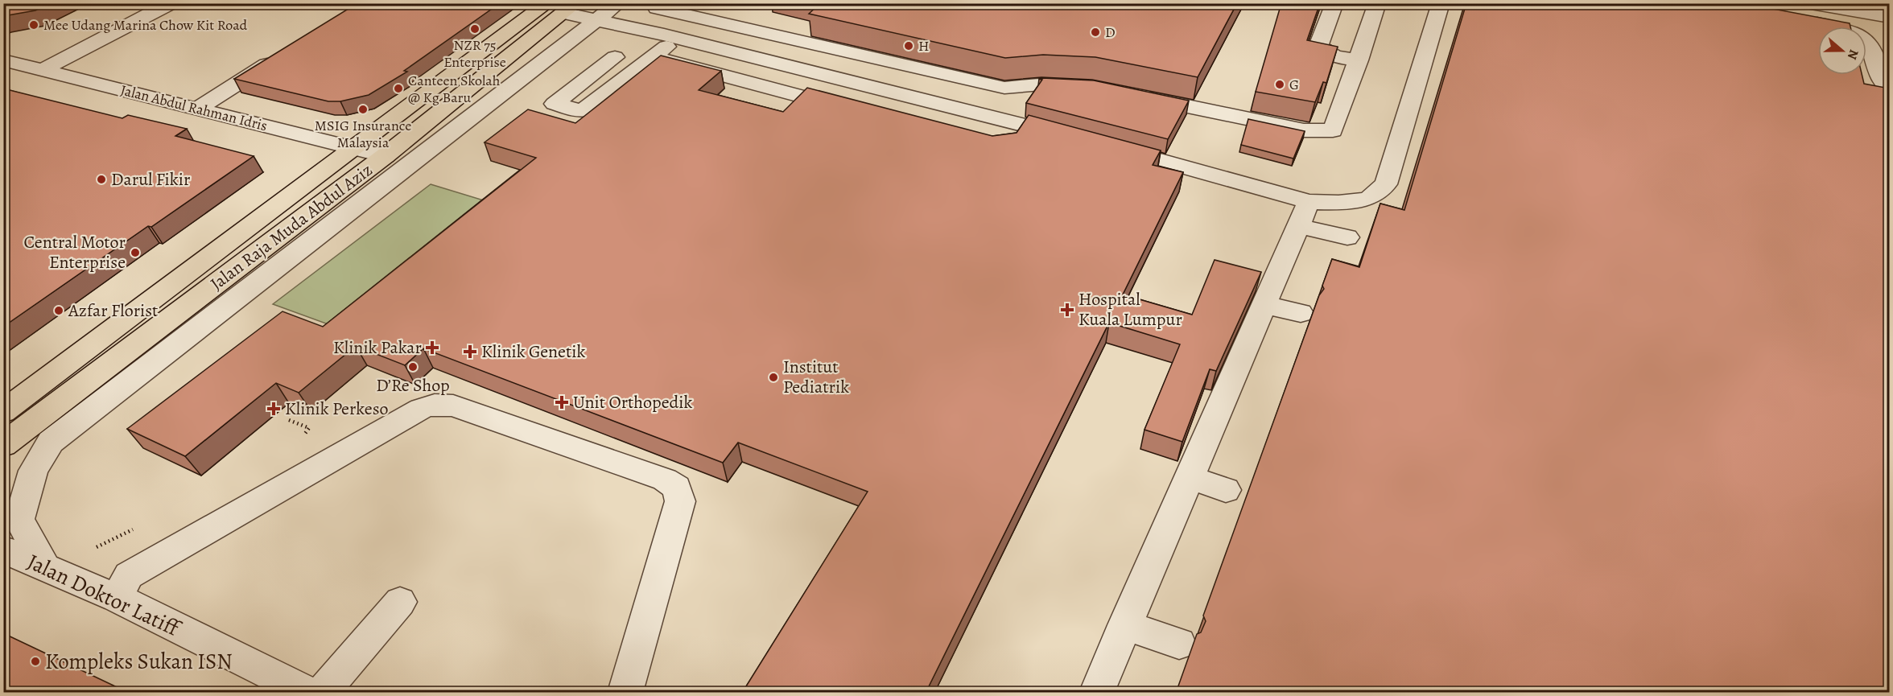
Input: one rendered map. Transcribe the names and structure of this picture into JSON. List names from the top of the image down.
{
  "streets": {
    "main road": ["Jalan Raja Muda Abdul Aziz"],
    "street": ["Jalan Abdul Rahman Idris", "Jalan Doktor Latiff"]
  },
  "crossings": [
    ["Jalan Abdul Rahman Idris", "Jalan Raja Muda Abdul Aziz"]
  ],
  "places": {
    "other": [
      "Mee Udang Marina Chow Kit Road",
      "NZR 75 Enterprise",
      "D",
      "H",
      "G",
      "Canteen Skolah @ Kg Baru",
      "MSIG Insurance Malaysia",
      "Darul Fikir",
      "Central Motor Enterprise",
      "Azfar Florist",
      "D’Re Shop",
      "Institut Pediatrik",
      "Kompleks Sukan ISN"
    ],
    "health": [
      "Hospital Kuala Lumpur",
      "Klinik Pakar",
      "Klinik Genetik",
      "Unit Orthopedik",
      "Klinik Perkeso"
    ]
  },
  "north": "right"
}
